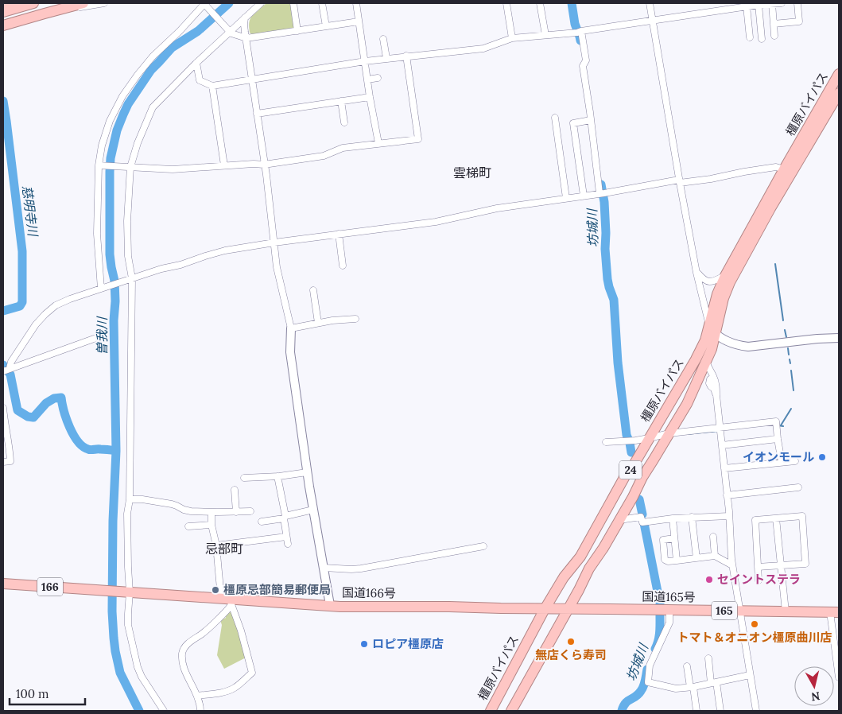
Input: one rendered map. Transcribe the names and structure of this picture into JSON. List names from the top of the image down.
{
  "streets": {
    "highway": [
      "橿原バイパス",
      "24",
      "166",
      "国道166号",
      "国道165号",
      "165"
    ]
  },
  "crossings": [
    ["橿原バイパス", "国道166号"],
    ["橿原バイパス", "国道165号"],
    ["国道166号", "国道165号"]
  ],
  "districts": ["雲梯町", "忌部町"],
  "water": ["慈明寺川", "坊城川", "曽我川"],
  "places": [
    "イオンモール",
    "セイントステラ",
    "橿原忌部簡易郵便局",
    "トマト＆オニオン橿原曲川店",
    "無店くら寿司",
    "ロピア橿原店"
  ],
  "scale_bar": "100 m",
  "north": "bottom"
}
